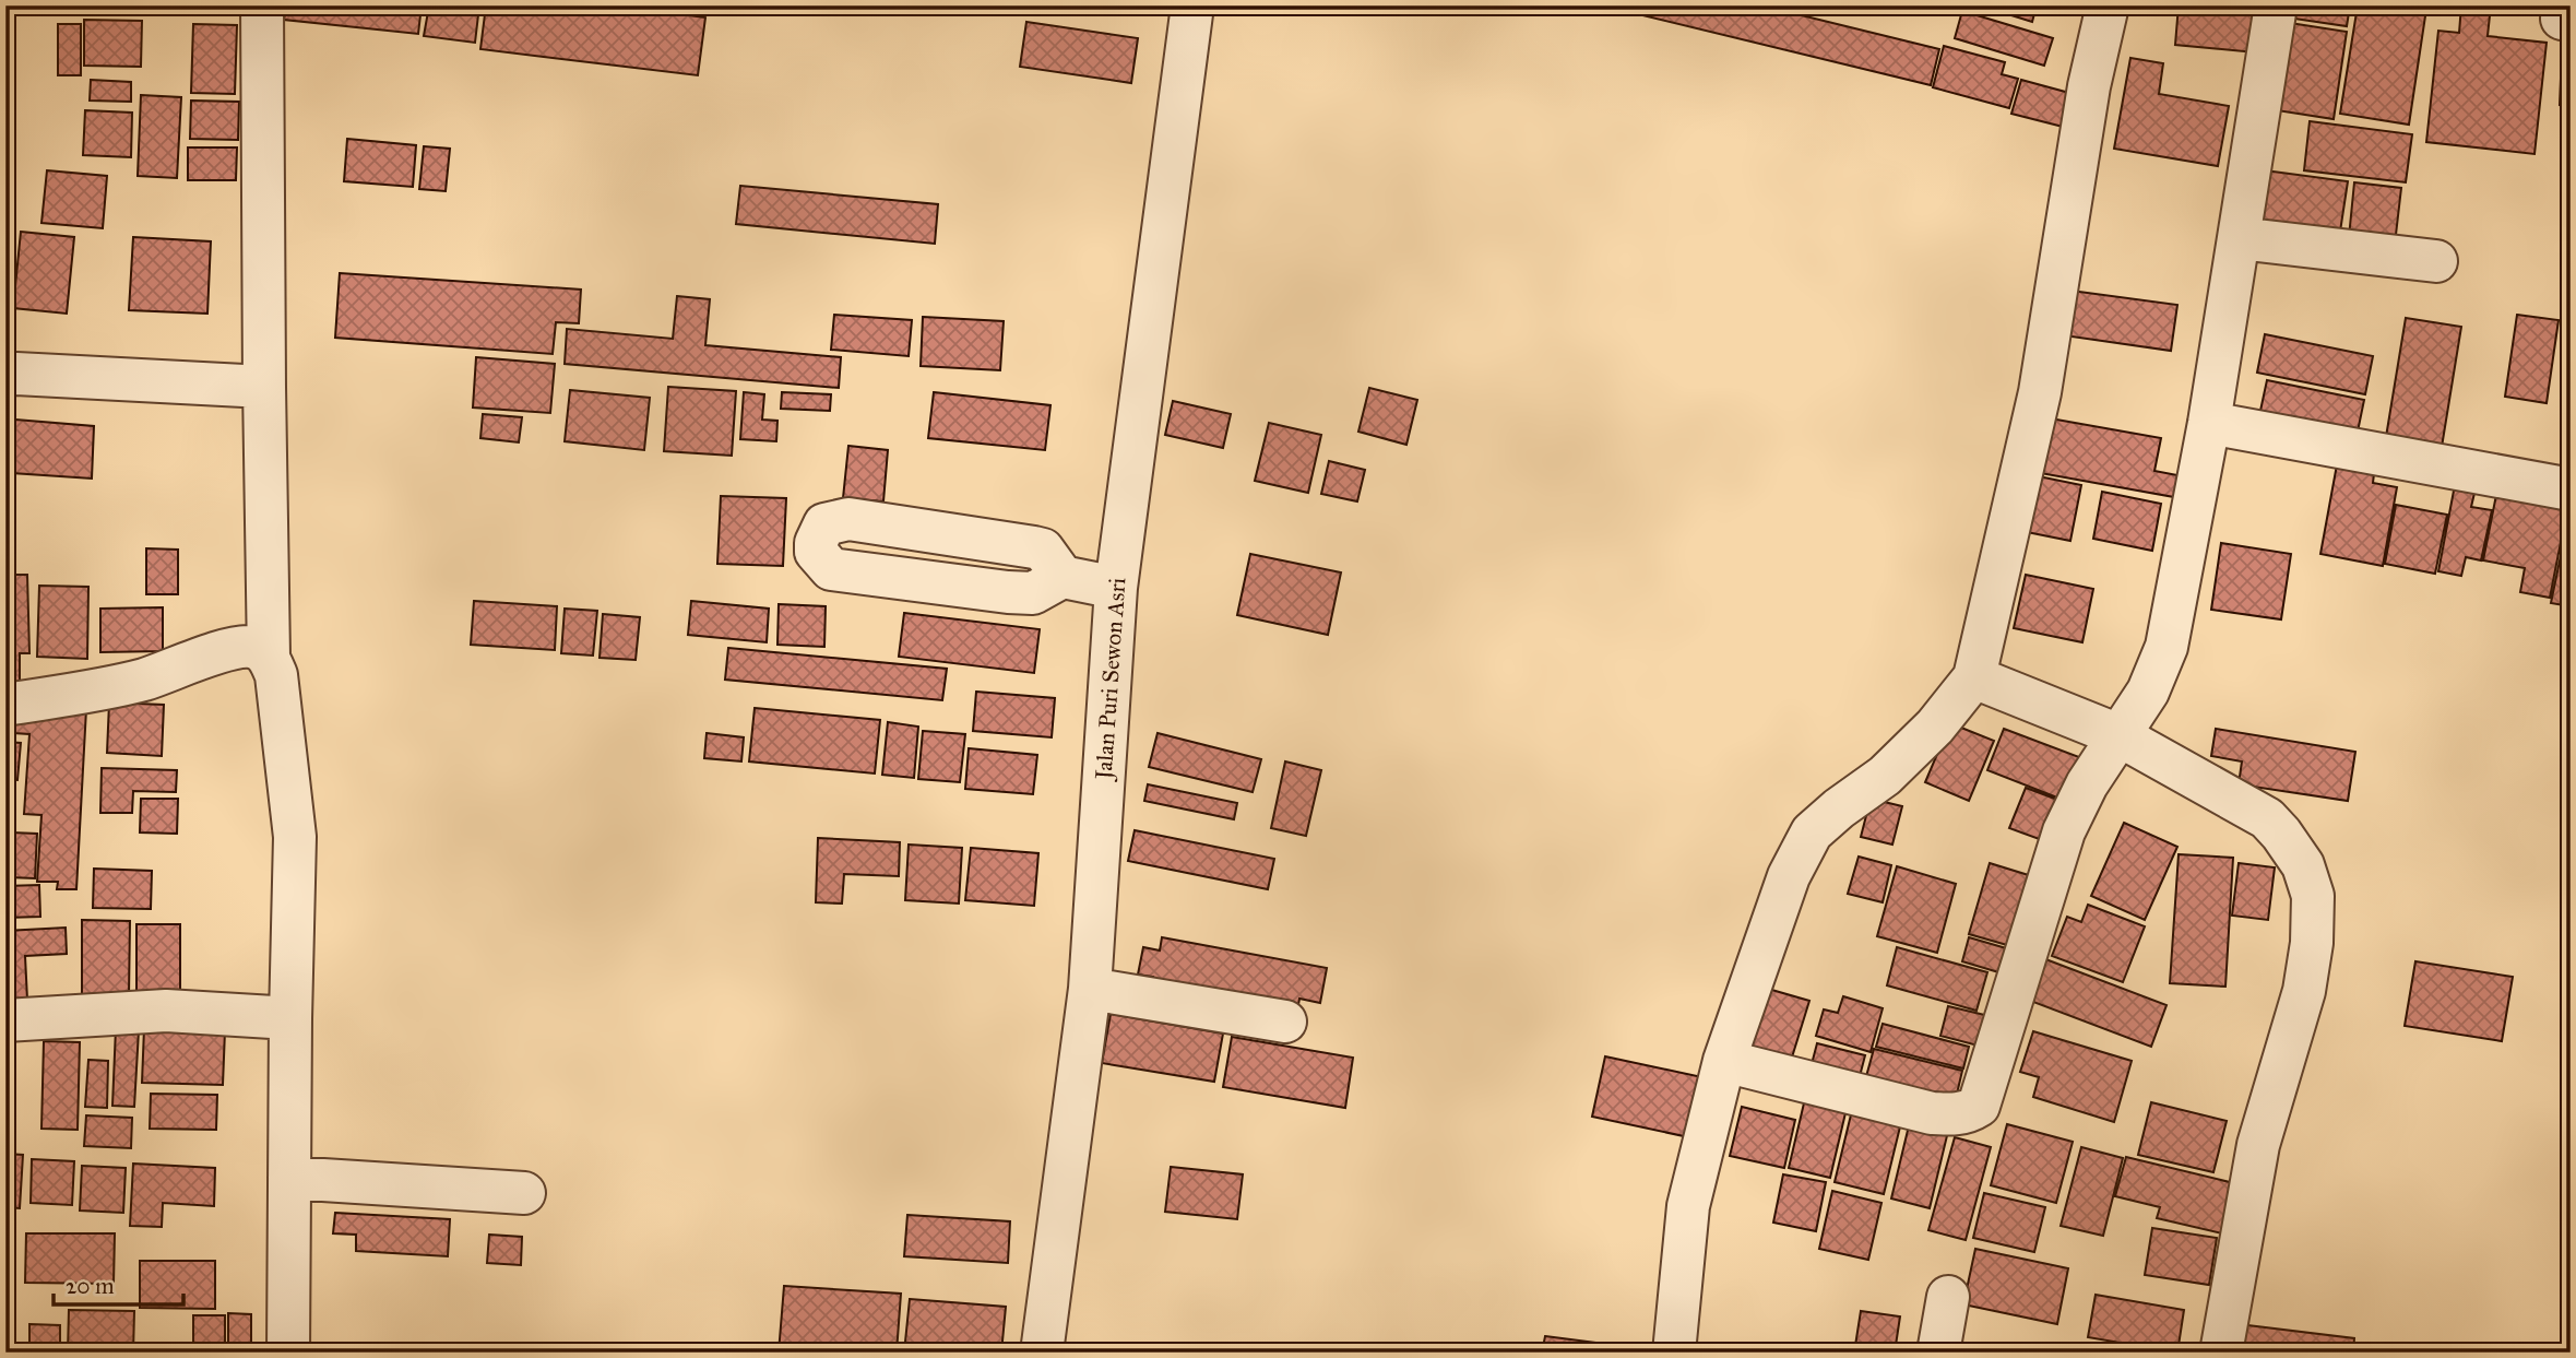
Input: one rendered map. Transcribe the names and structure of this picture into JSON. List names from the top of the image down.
{
  "streets": {
    "street": ["Jalan Puri Sewon Asri"]
  },
  "scale_bar": "20 m"
}
